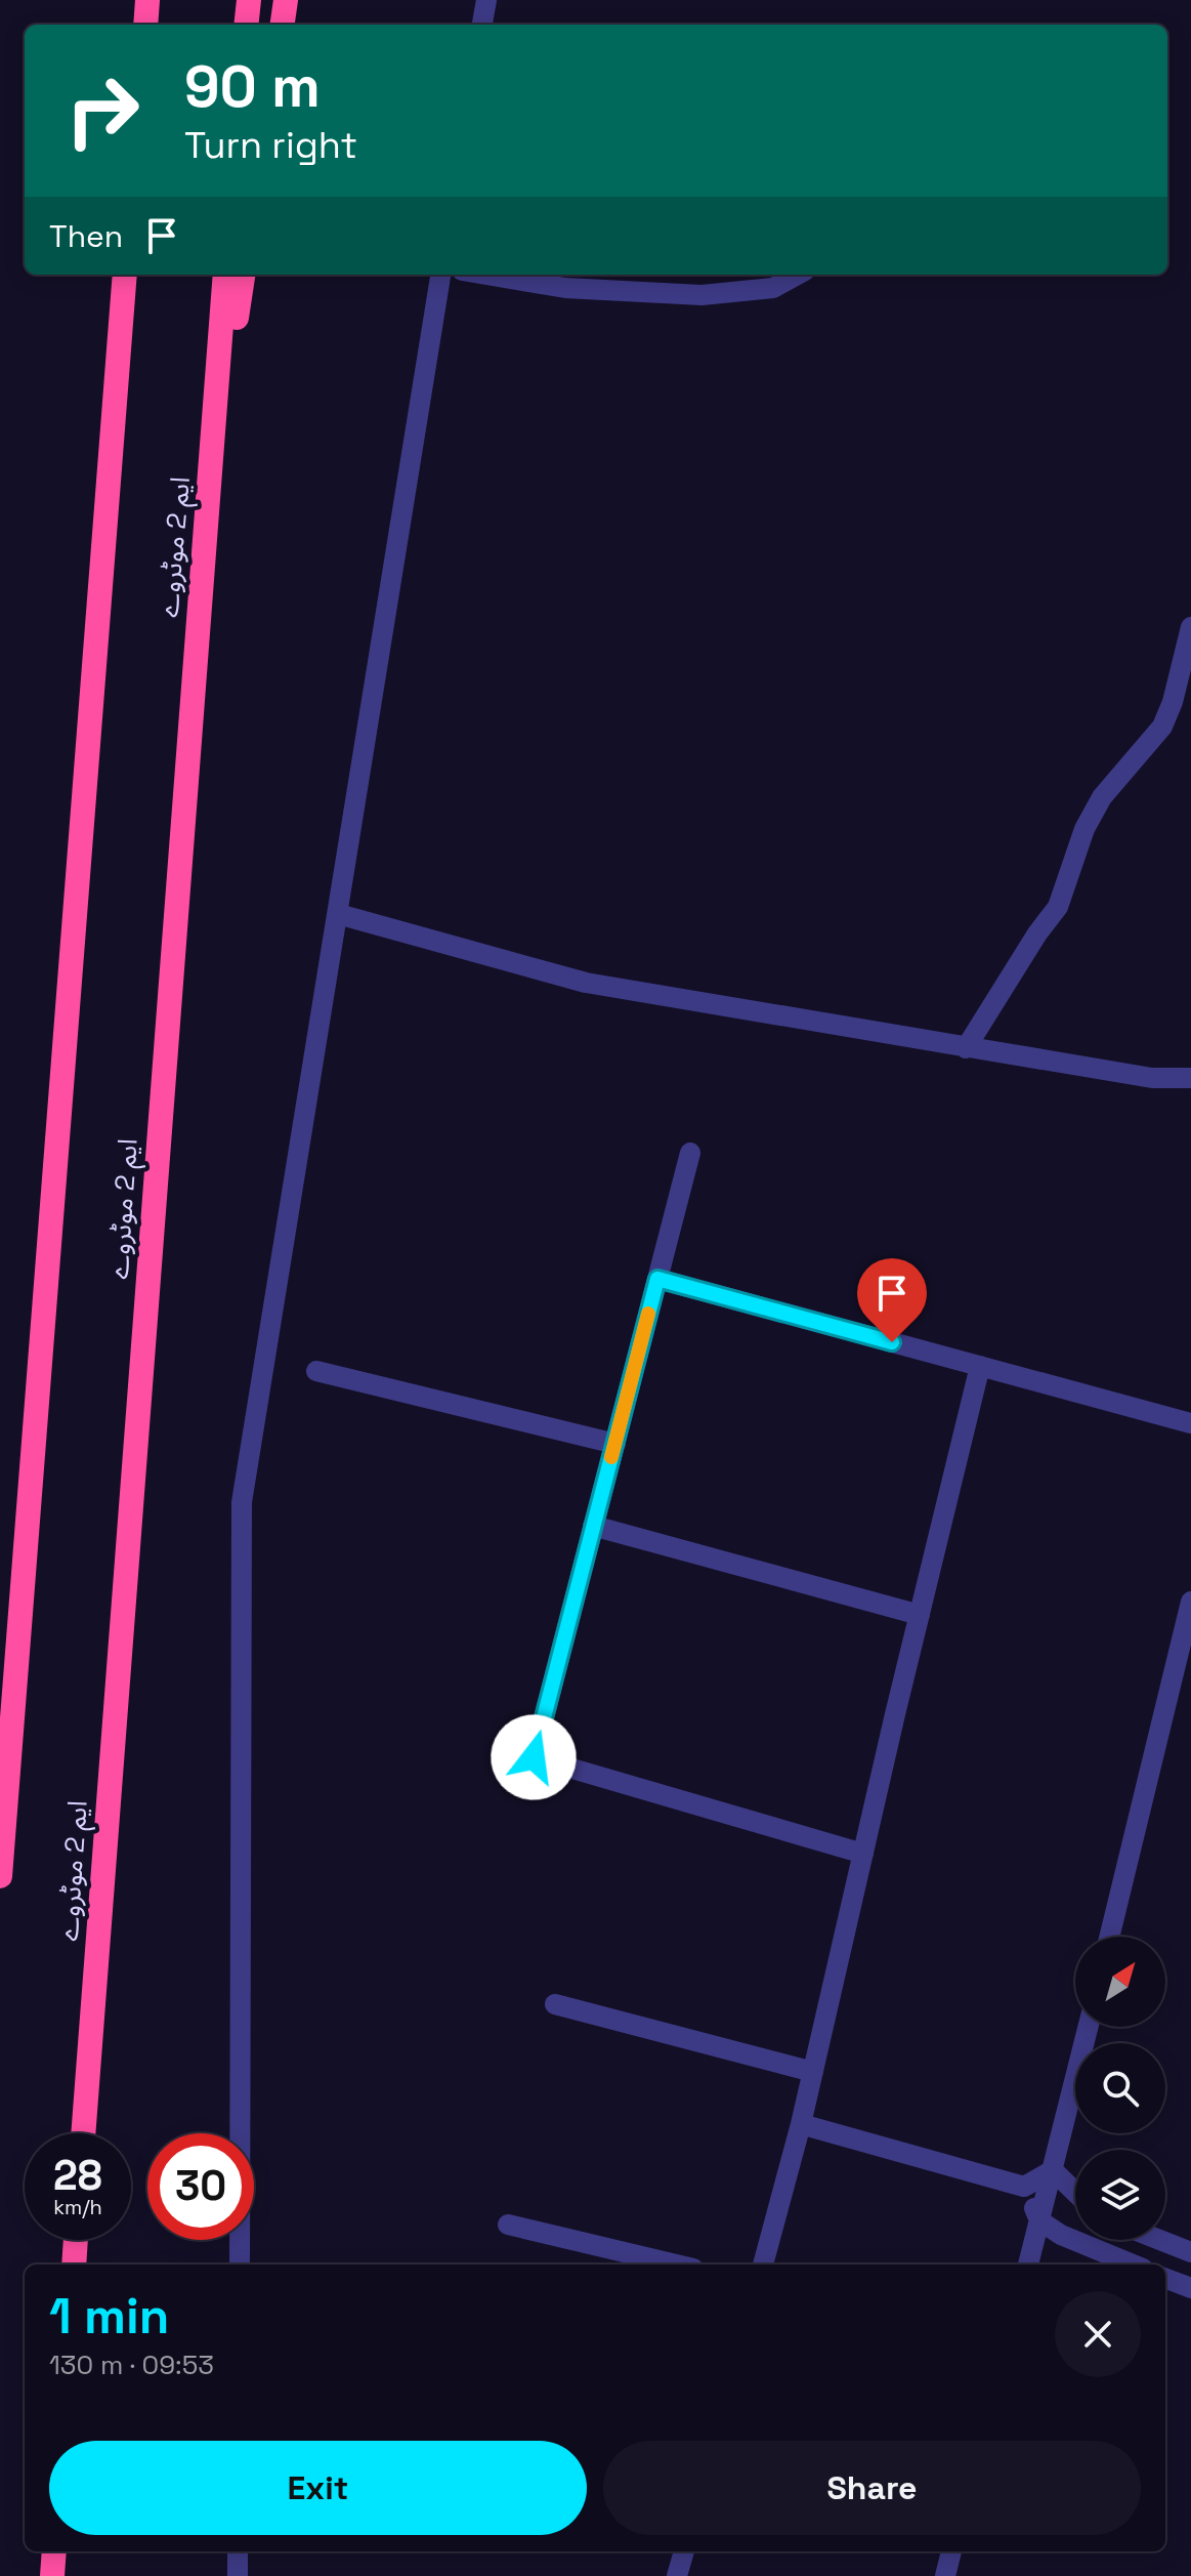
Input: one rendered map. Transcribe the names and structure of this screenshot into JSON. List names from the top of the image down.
{
  "streets": {
    "highway": ["ایم 2 موٹروے"]
  },
  "north": "top right",
  "page": {
    "turn": ["90 m", "Turn right"],
    "then": "Then",
    "speed": "28 km/h",
    "limit": "30",
    "heading": ["1 min", "130 m · 09:53"],
    "buttons": ["Exit", "Share"]
  }
}
